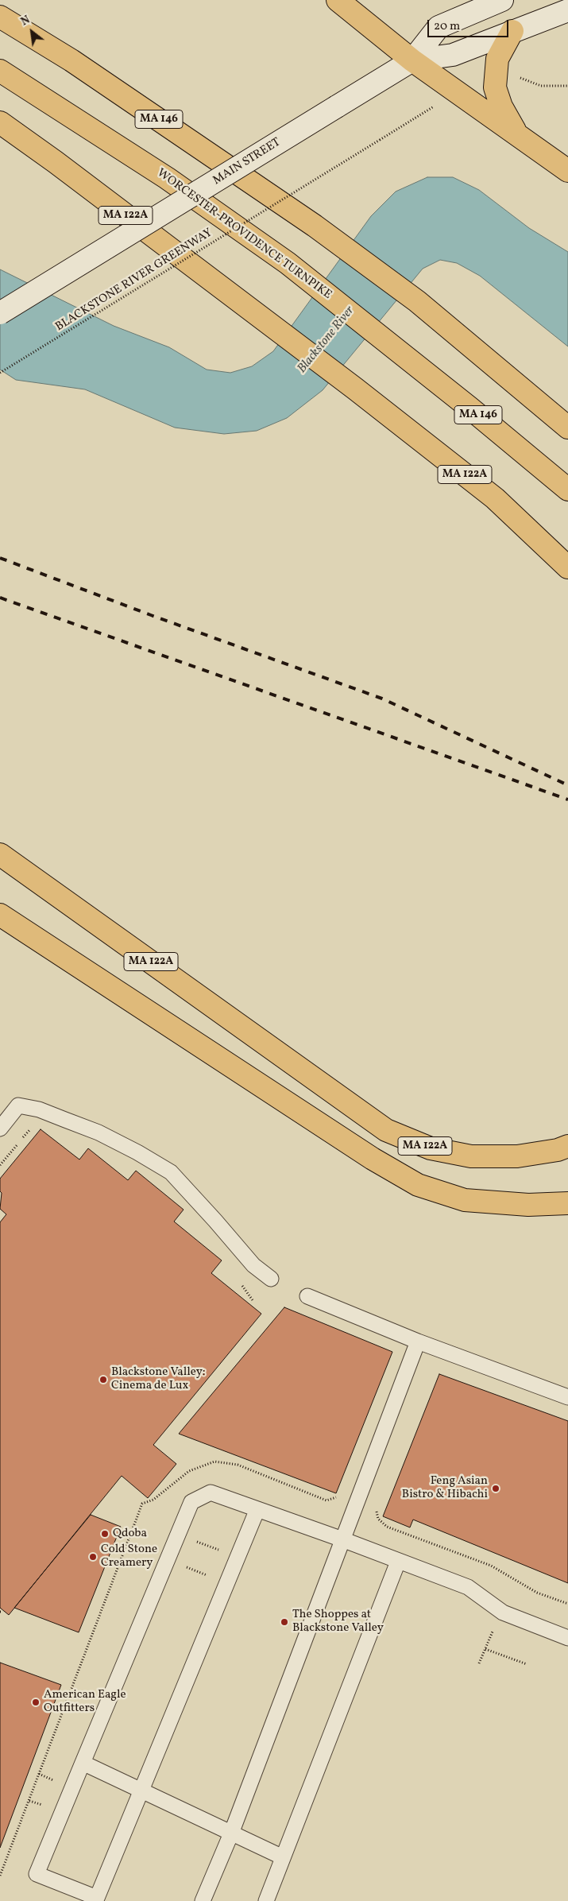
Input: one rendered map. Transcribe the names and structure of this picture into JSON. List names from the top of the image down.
{
  "streets": {
    "highway": ["MA 146", "MA 122A", "WORCESTER-PROVIDENCE TURNPIKE"],
    "main road": ["MAIN STREET"],
    "path": ["BLACKSTONE RIVER GREENWAY"]
  },
  "water": ["Blackstone River"],
  "places": [
    "Blackstone Valley: Cinema de Lux",
    "Feng Asian Bistro & Hibachi",
    "Qdoba",
    "Cold Stone Creamery",
    "The Shoppes at Blackstone Valley",
    "American Eagle Outfitters"
  ],
  "scale_bar": "20 m",
  "north": "top left"
}
